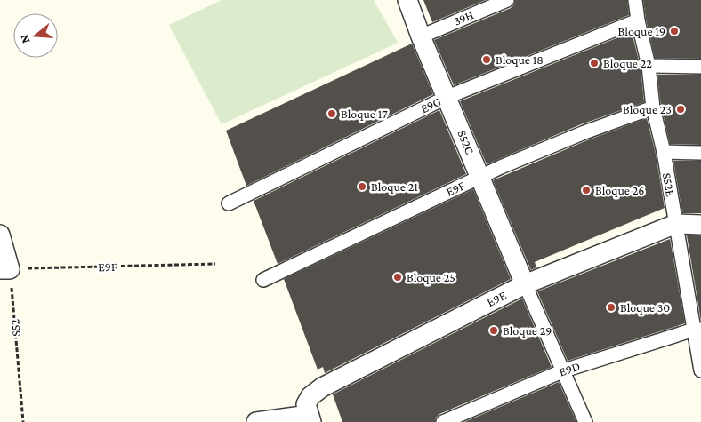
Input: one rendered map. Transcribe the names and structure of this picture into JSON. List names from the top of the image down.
{
  "streets": {
    "street": [
      "39H",
      "E9G",
      "S52C",
      "S52E",
      "E9F",
      "E9E",
      "E9D"
    ],
    "path": ["S52"]
  },
  "crossings": [
    ["39H", "S52C"],
    ["E9G", "S52C"],
    ["E9G", "S52E"],
    ["S52C", "E9F"],
    ["S52C", "E9E"],
    ["S52E", "E9F"],
    ["S52E", "E9E"],
    ["S52E", "E9D"],
    ["E9F", "S52"]
  ],
  "places": [
    "Bloque 19",
    "Bloque 18",
    "Bloque 22",
    "Bloque 23",
    "Bloque 17",
    "Bloque 21",
    "Bloque 26",
    "Bloque 25",
    "Bloque 30",
    "Bloque 29"
  ],
  "north": "left"
}
